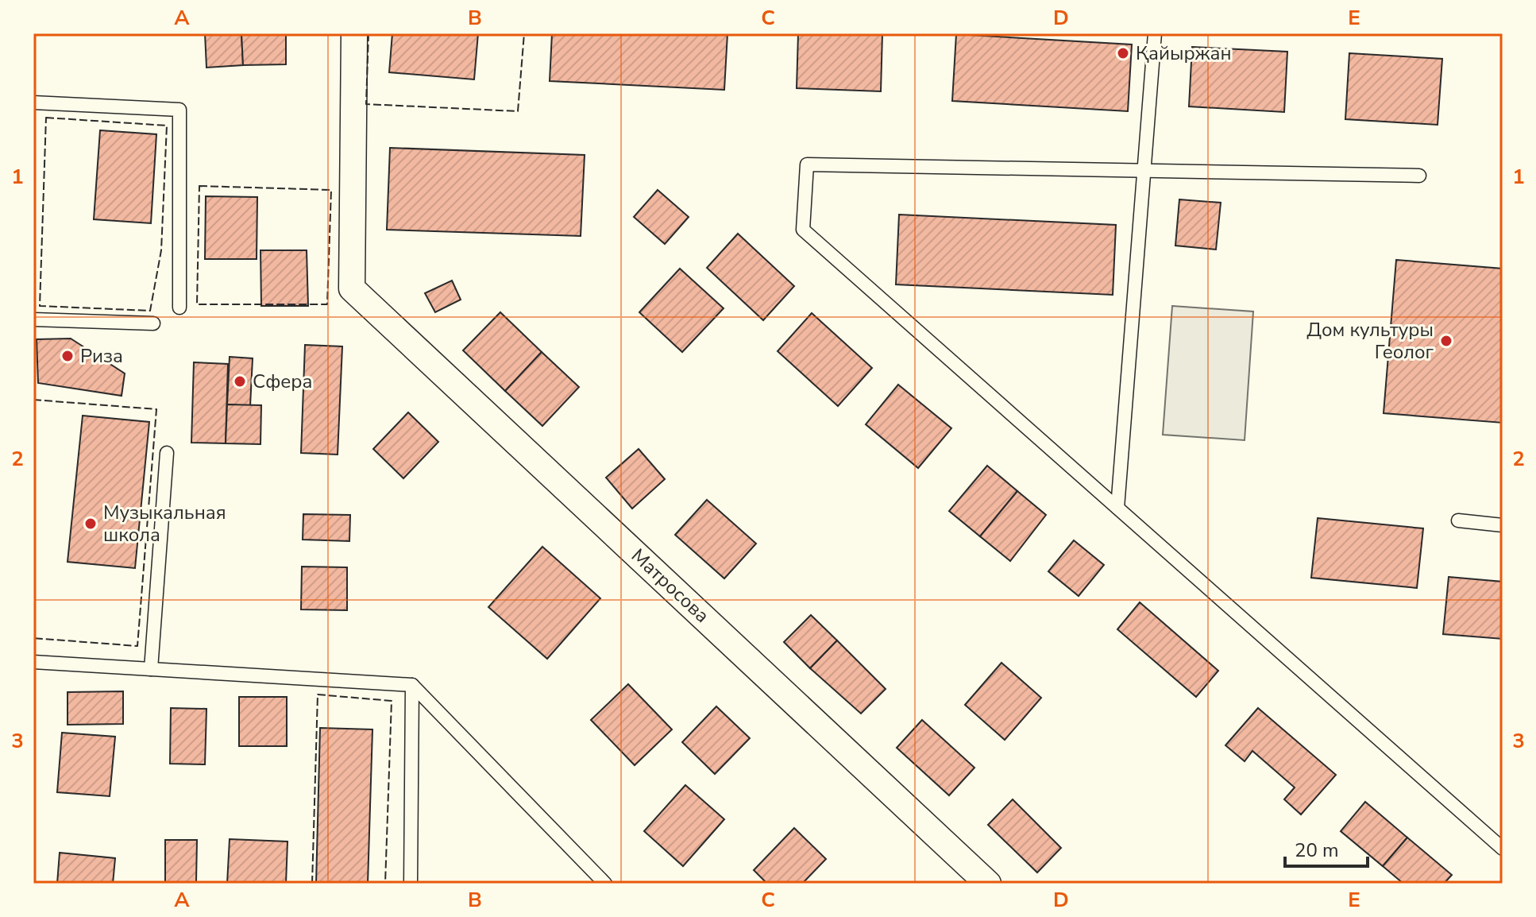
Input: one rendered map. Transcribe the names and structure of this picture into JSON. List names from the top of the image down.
{
  "streets": {
    "street": ["Матросова"]
  },
  "places": [
    "Қайыржан",
    "Дом культуры Геолог",
    "Риза",
    "Сфера",
    "Музыкальная школа"
  ],
  "scale_bar": "20 m",
  "grid": {
    "columns": [
      "A",
      "B",
      "C",
      "D",
      "E"
    ],
    "rows": ["1", "2", "3"]
  }
}
